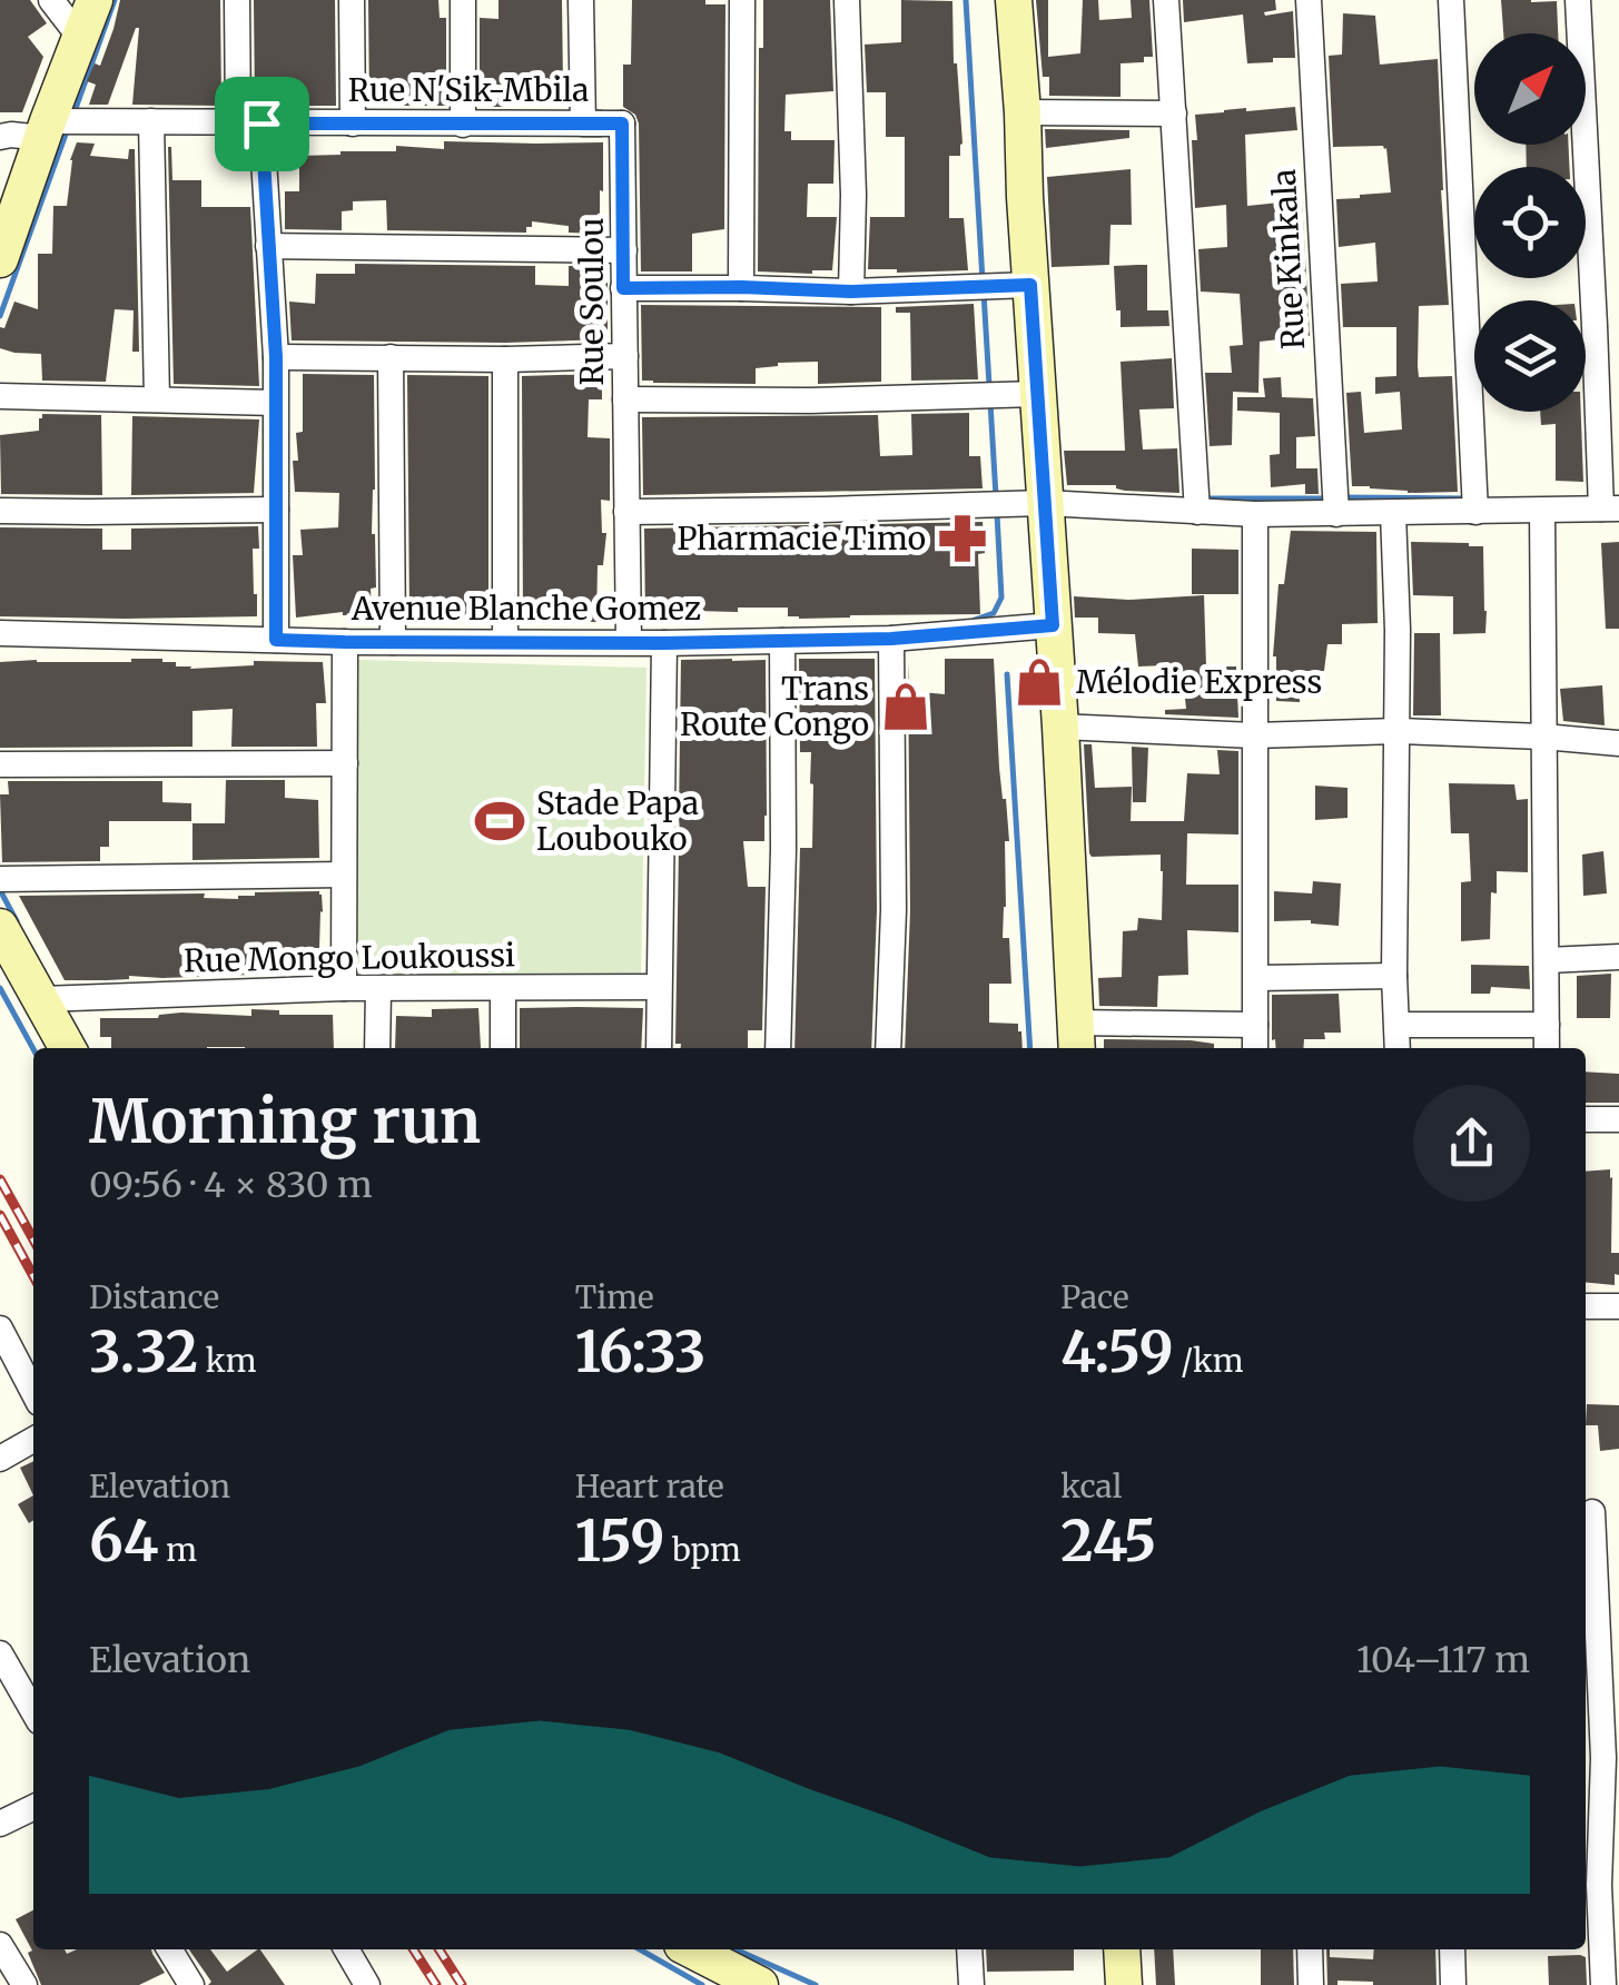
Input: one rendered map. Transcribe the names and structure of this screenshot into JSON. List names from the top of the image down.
{
  "streets": {
    "street": [
      "Rue N'Sik-Mbila",
      "Rue Kinkala",
      "Rue Soulou",
      "Avenue Blanche Gomez",
      "Rue Mongo Loukoussi"
    ]
  },
  "crossings": [
    ["Rue N'Sik-Mbila", "Rue Soulou"],
    ["Rue Soulou", "Avenue Blanche Gomez"]
  ],
  "places": {
    "pharmacy": ["Pharmacie Timo"],
    "shop": ["Mélodie Express", "Trans Route Congo"],
    "sports": ["Stade Papa Loubouko"]
  },
  "north": "top right",
  "page": {
    "heading": ["Morning run", "09:56 · 4 × 830 m"],
    "stats": [
      ["Distance", "3.32 km"],
      ["Time", "16:33"],
      ["Pace", "4:59 /km"],
      ["Elevation", "64 m"],
      ["Heart rate", "159 bpm"],
      ["kcal", "245"]
    ],
    "chart": ["Elevation", "104–117 m"]
  }
}
